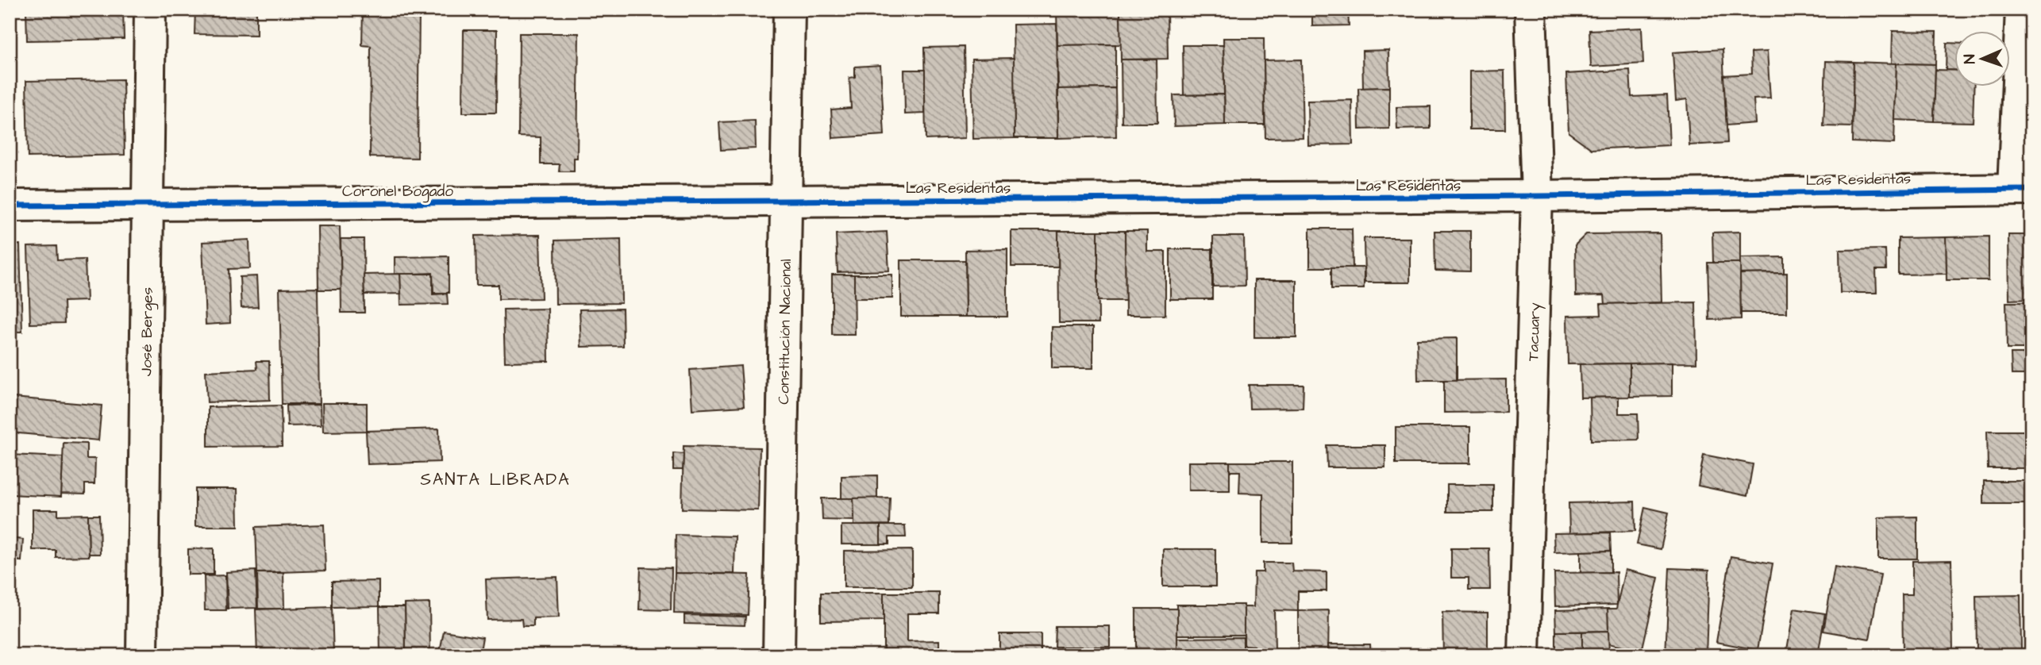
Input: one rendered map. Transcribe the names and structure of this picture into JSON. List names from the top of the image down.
{
  "streets": {
    "street": [
      "Las Residentas",
      "Coronel Bogado",
      "José Berges",
      "Constitución Nacional",
      "Tacuary"
    ]
  },
  "crossings": [
    ["Las Residentas", "Coronel Bogado"],
    ["Las Residentas", "Constitución Nacional"],
    ["Las Residentas", "Tacuary"],
    ["Coronel Bogado", "José Berges"],
    ["Coronel Bogado", "Constitución Nacional"]
  ],
  "districts": ["SANTA LIBRADA"],
  "north": "left"
}
